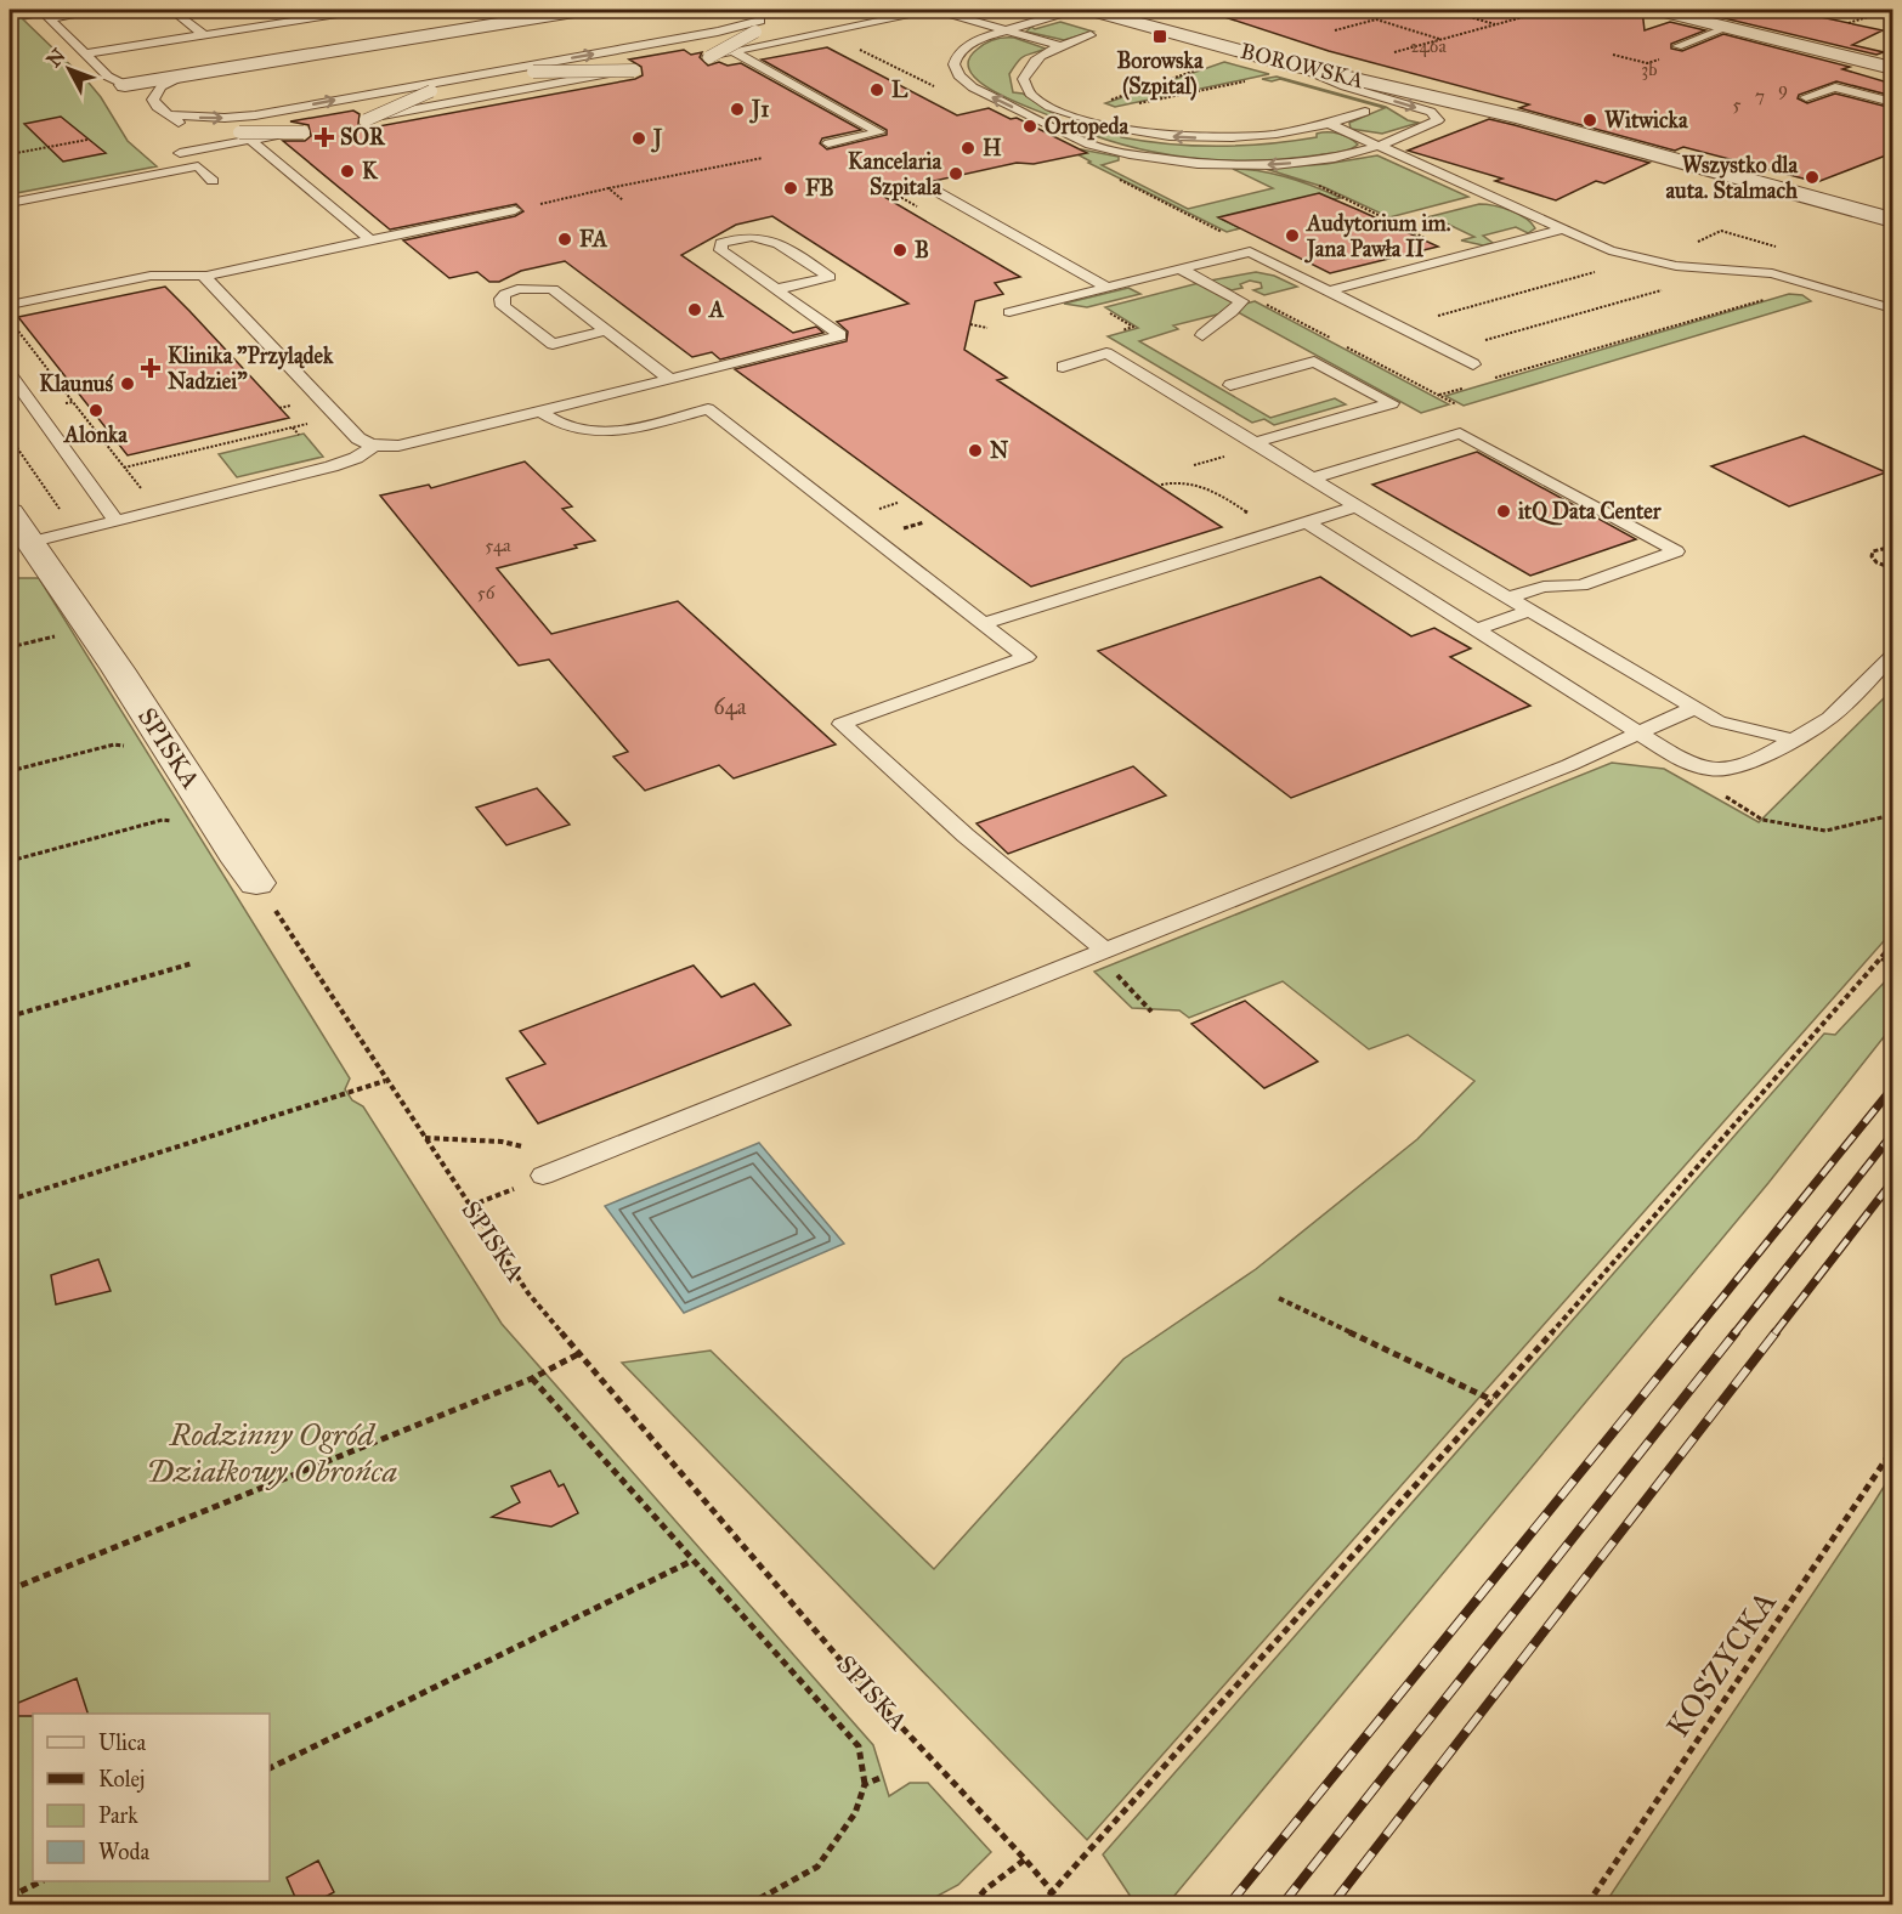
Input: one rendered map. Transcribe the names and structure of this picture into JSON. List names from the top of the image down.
{
  "streets": {
    "street": ["BOROWSKA", "SPISKA"],
    "path": ["KOSZYCKA"]
  },
  "parks": ["Rodzinny Ogród Działkowy Obrońca"],
  "places": {
    "transit": ["Borowska (Szpital)"],
    "other": [
      "L",
      "J1",
      "Witwicka",
      "Ortopeda",
      "J",
      "H",
      "K",
      "Kancelaria Szpitala",
      "Wszystko dla auta. Stalmach",
      "FB",
      "Audytorium im. Jana Pawła II",
      "FA",
      "B",
      "A",
      "Klaunuś",
      "Alonka",
      "N",
      "itQ Data Center"
    ],
    "health": ["SOR", "Klinika \"Przylądek Nadziei\""]
  },
  "house_numbers": [
    "246a",
    "3b",
    "9",
    "7",
    "5",
    "54a",
    "56",
    "64a"
  ],
  "legend": [
    "Ulica",
    "Kolej",
    "Park",
    "Woda"
  ],
  "north": "top left"
}
